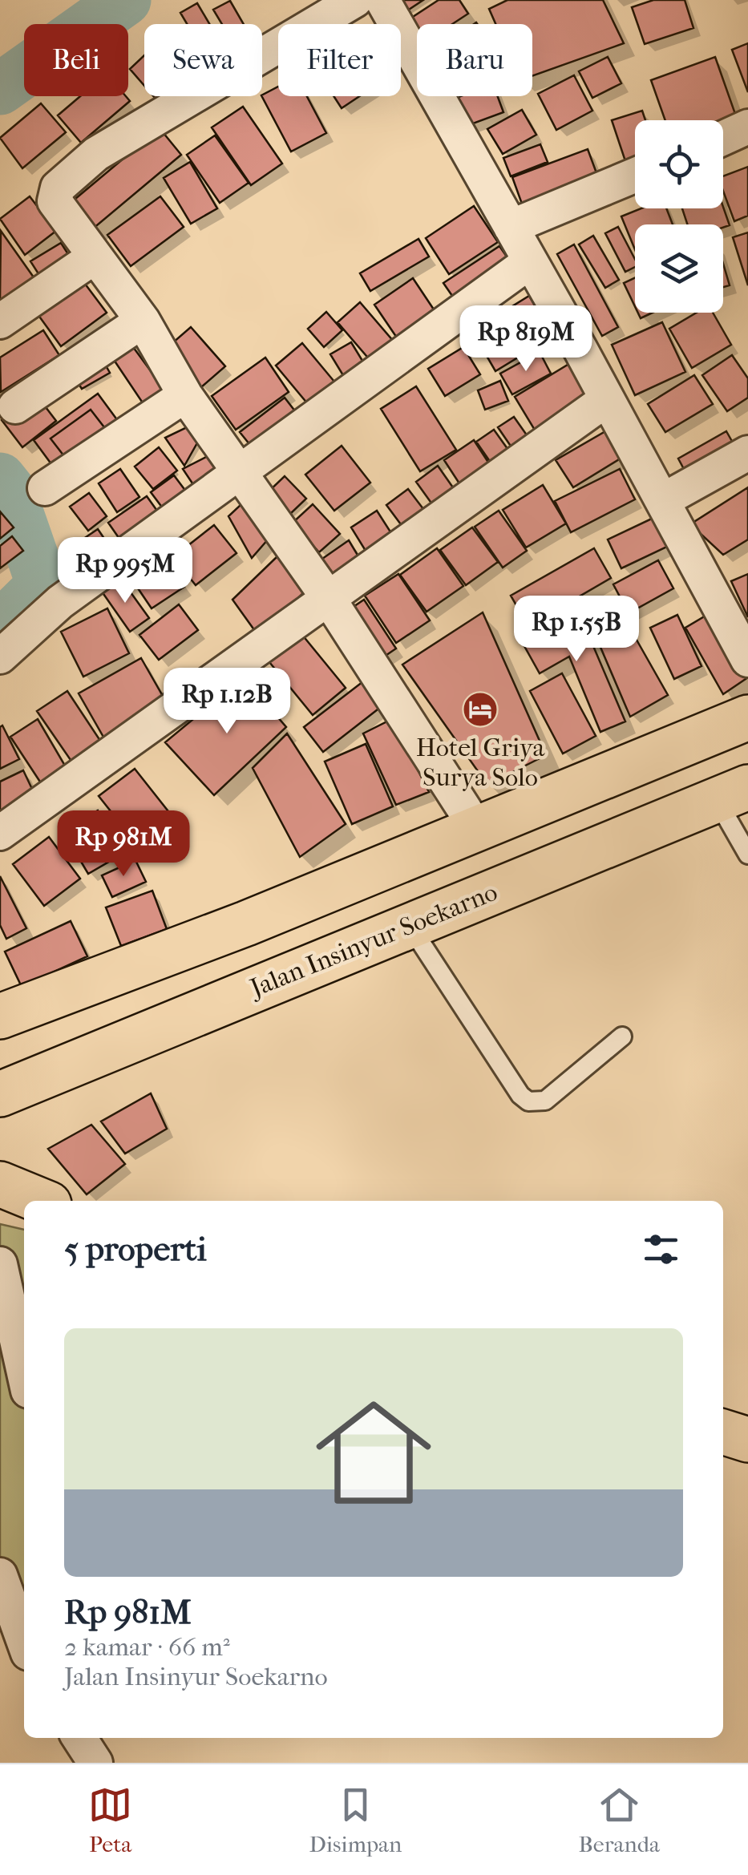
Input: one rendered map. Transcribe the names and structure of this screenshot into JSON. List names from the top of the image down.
{
  "streets": {
    "main road": ["Jalan Insinyur Soekarno"]
  },
  "places": {
    "hotel": ["Hotel Griya Surya Solo"]
  },
  "page": {
    "chip": [
      "Beli",
      "Sewa",
      "Filter",
      "Baru"
    ],
    "price": [
      "Rp 819M",
      "Rp 995M",
      "Rp 1.55B",
      "Rp 1.12B",
      "Rp 981M"
    ],
    "heading": "5 properti",
    "list": [
      {
        "name": "Rp 981M",
        "note": "2 kamar · 66 m² · Jalan Insinyur Soekarno"
      }
    ],
    "tabs": ["Peta", "Disimpan", "Beranda"]
  }
}
